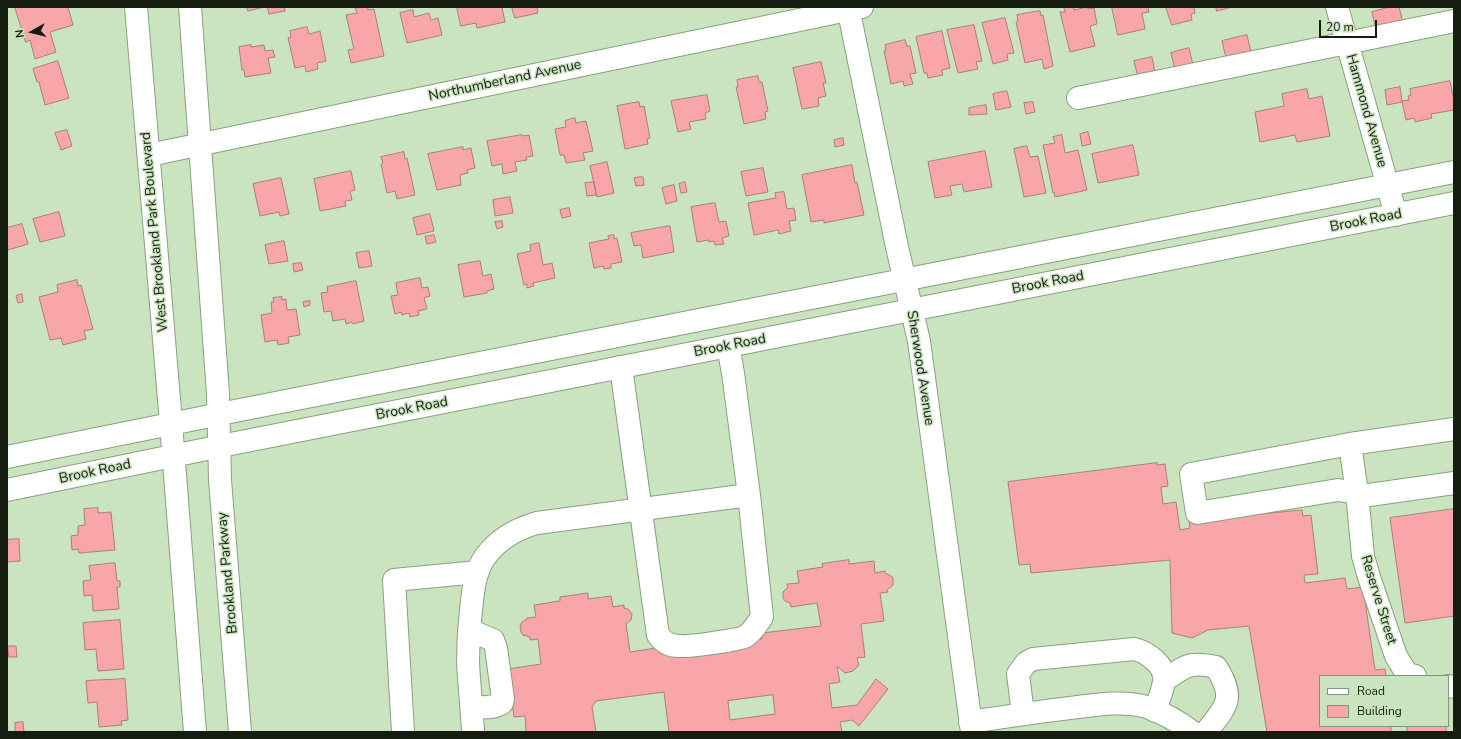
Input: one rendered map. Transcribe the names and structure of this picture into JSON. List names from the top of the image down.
{
  "streets": {
    "main road": [
      "Northumberland Avenue",
      "Hammond Avenue",
      "Brook Road",
      "West Brookland Park Boulevard",
      "Sherwood Avenue",
      "Brookland Parkway",
      "Reserve Street"
    ]
  },
  "crossings": [
    ["Northumberland Avenue", "West Brookland Park Boulevard"],
    ["Northumberland Avenue", "Sherwood Avenue"],
    ["Hammond Avenue", "Brook Road"],
    ["Brook Road", "West Brookland Park Boulevard"],
    ["Brook Road", "Sherwood Avenue"],
    ["Brook Road", "Brookland Parkway"]
  ],
  "legend": ["Road", "Building"],
  "scale_bar": "20 m",
  "north": "left"
}
